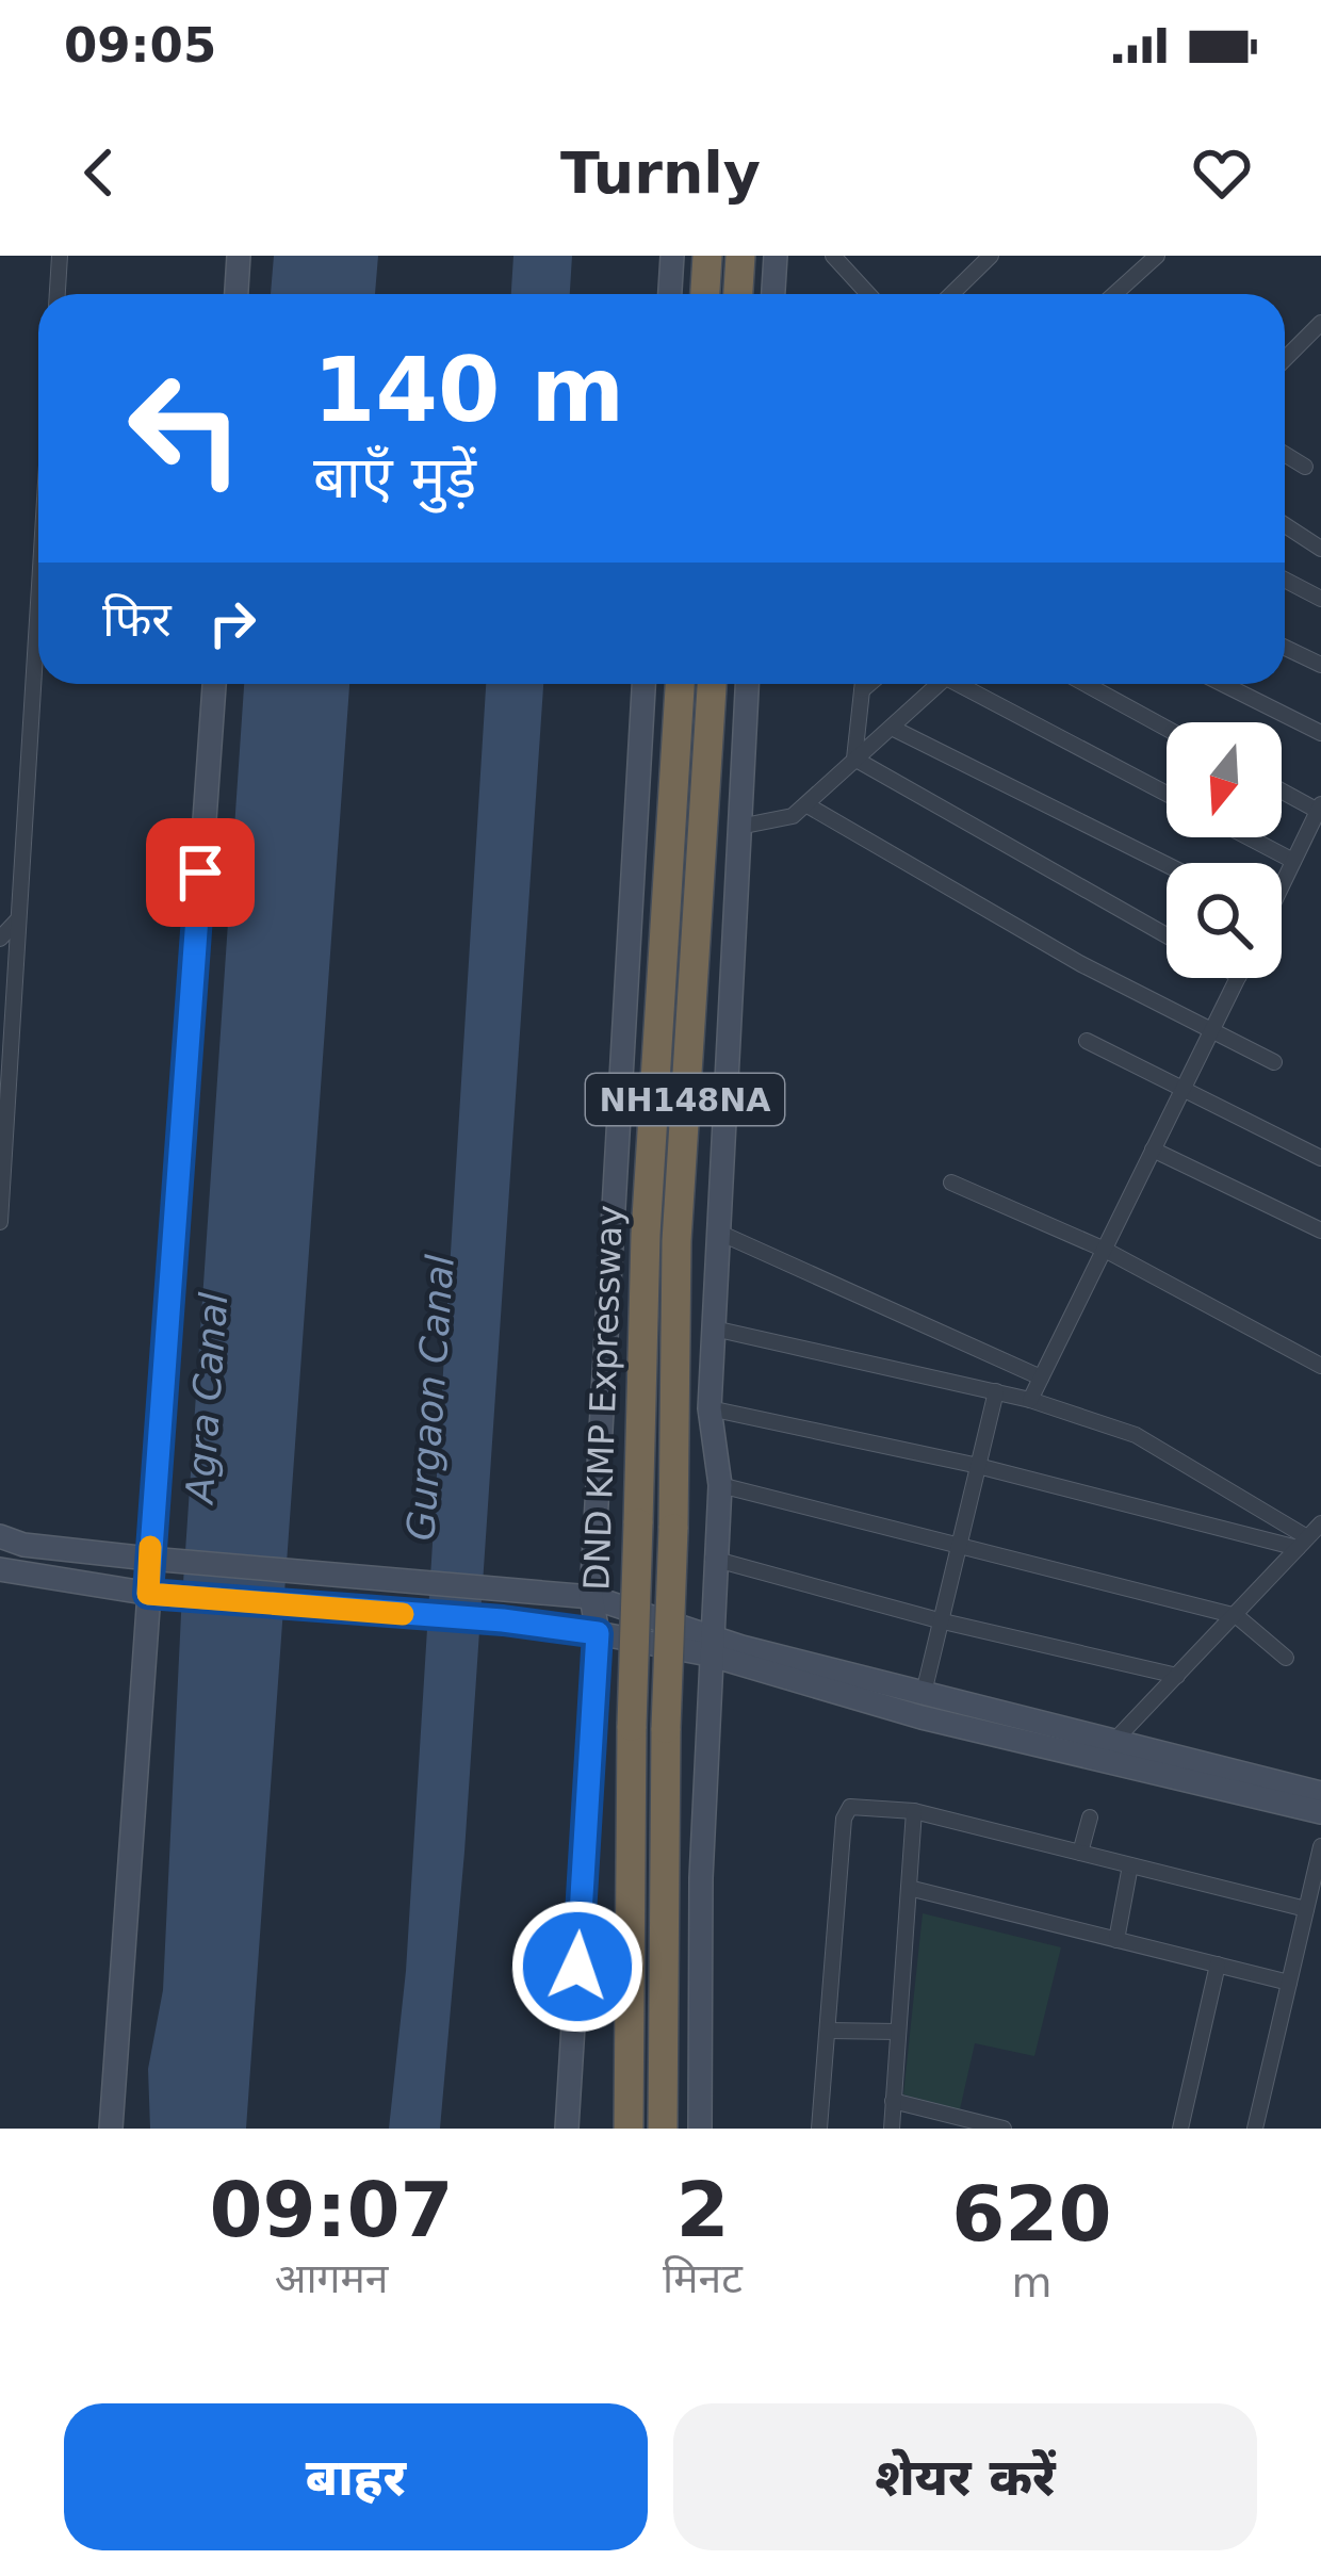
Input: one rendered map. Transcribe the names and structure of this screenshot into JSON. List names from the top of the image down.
{
  "streets": {
    "highway": ["NH148NA", "DND KMP Expressway"]
  },
  "water": ["Agra Canal", "Gurgaon Canal"],
  "north": "bottom",
  "page": {
    "status": "09:05",
    "header": "Turnly",
    "turn": ["140 m", "बाएँ मुड़ें"],
    "then": "फिर",
    "eta": [
      "09:07",
      "आगमन",
      "2",
      "मिनट",
      "620",
      "m"
    ],
    "buttons": ["बाहर", "शेयर करें"]
  }
}
